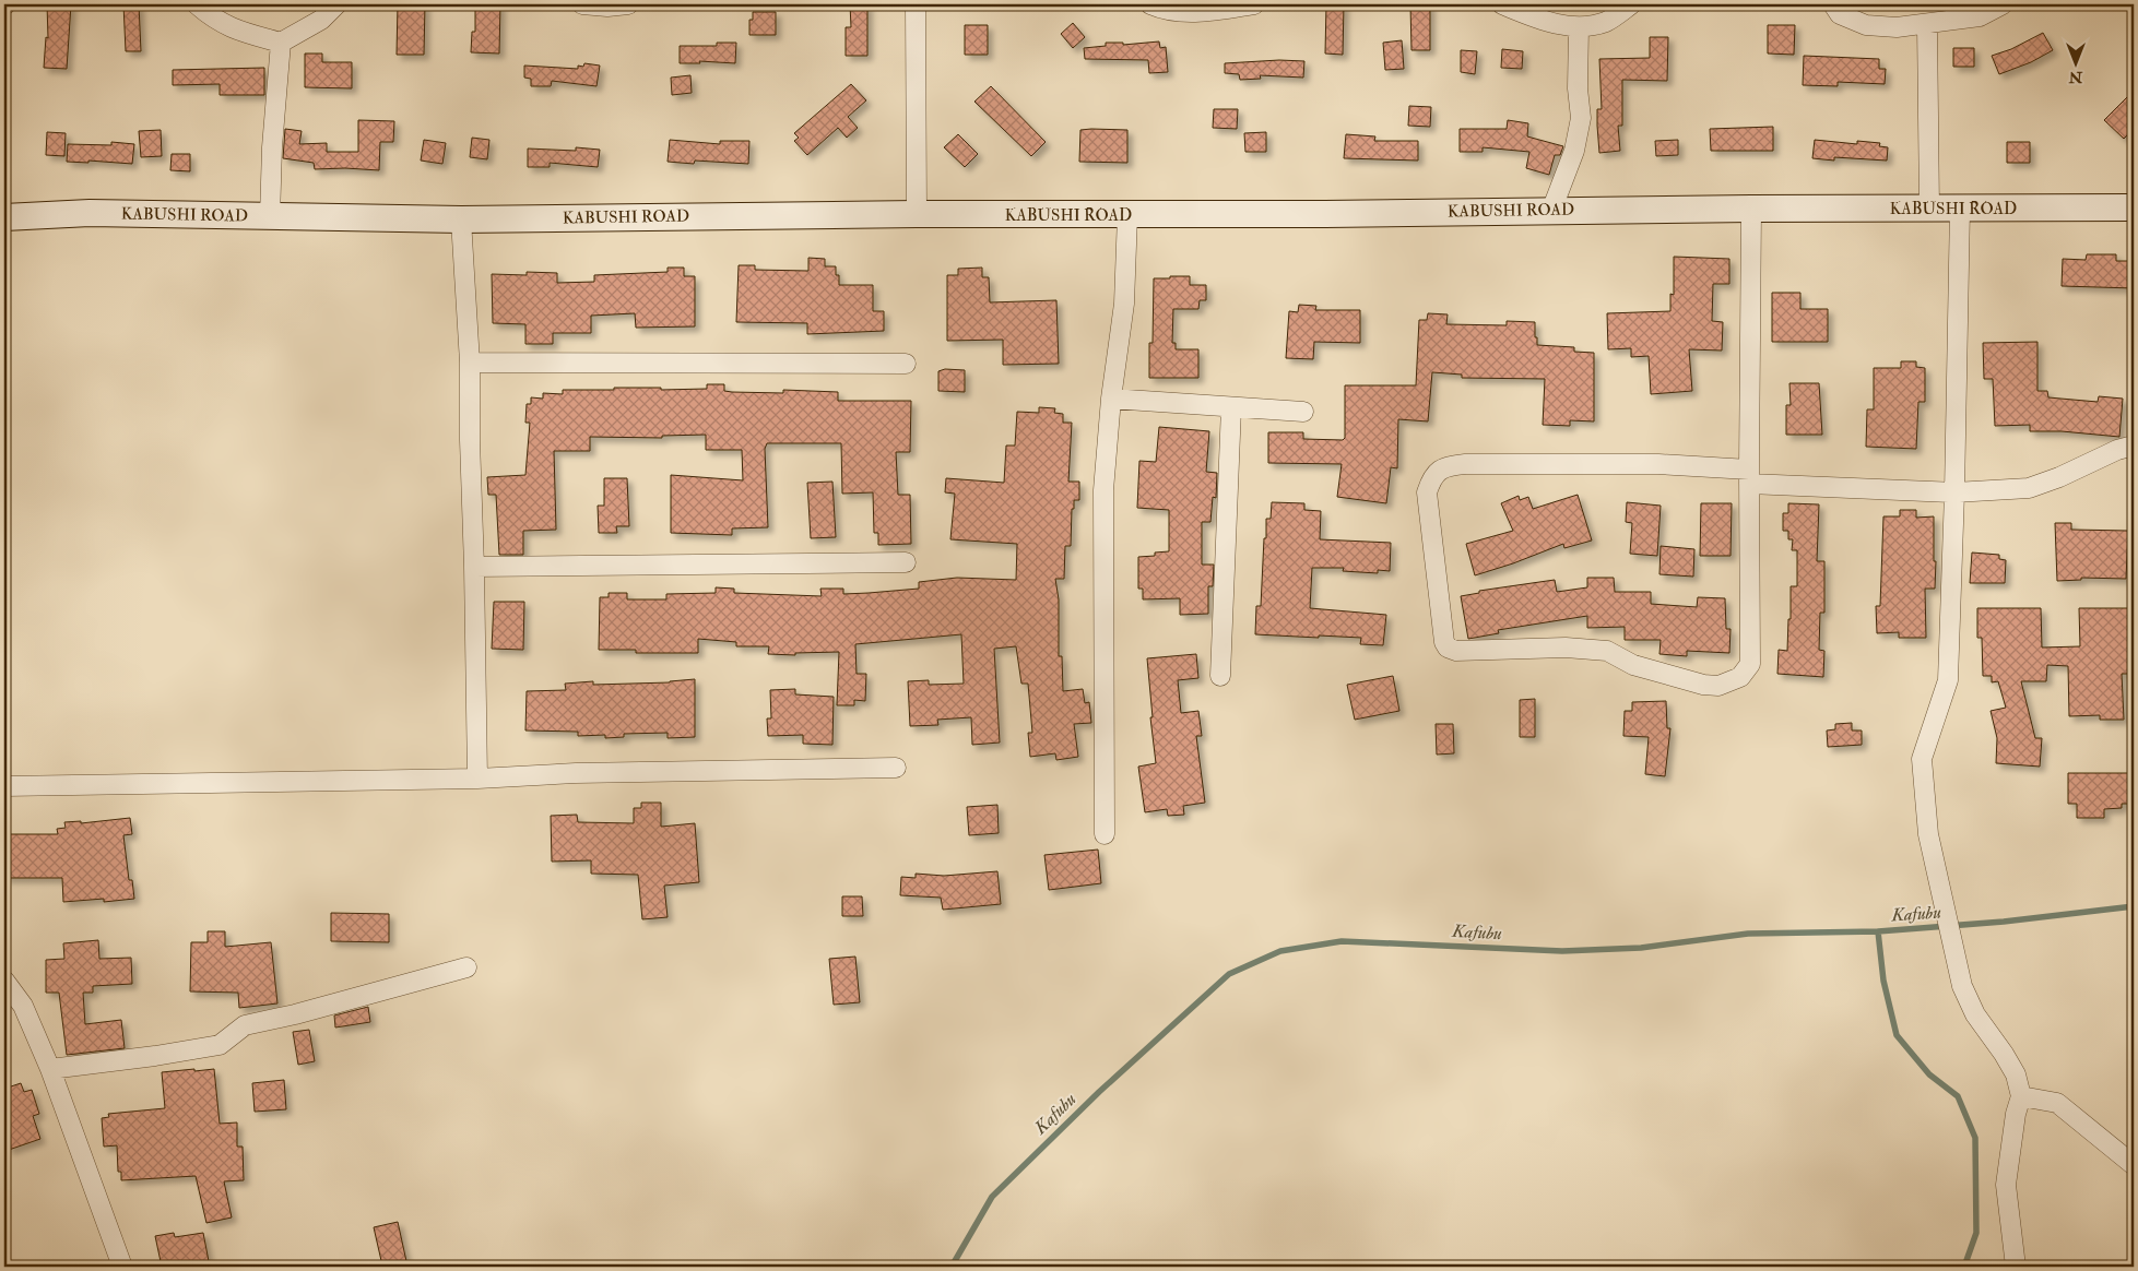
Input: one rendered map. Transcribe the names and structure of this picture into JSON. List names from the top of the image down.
{
  "streets": {
    "main road": ["KABUSHI ROAD"]
  },
  "water": ["Kafubu"],
  "north": "bottom"
}
